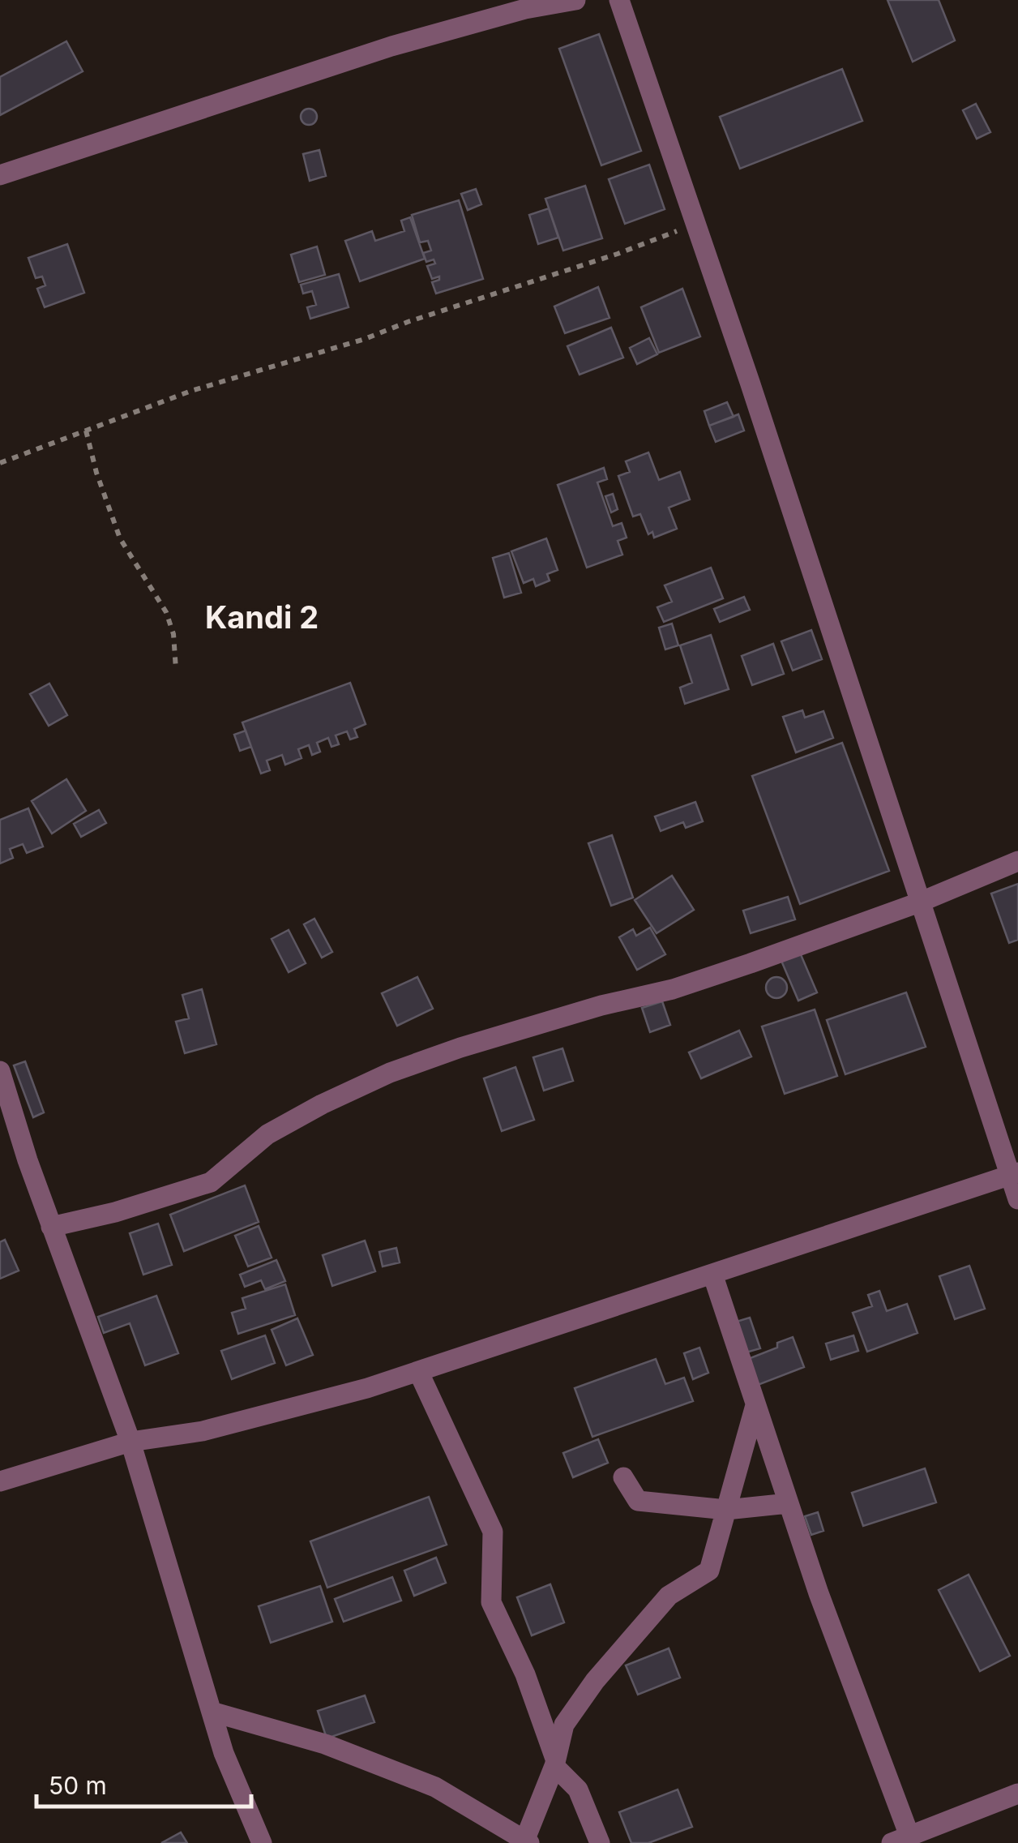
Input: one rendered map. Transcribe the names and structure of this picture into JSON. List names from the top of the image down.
{
  "districts": ["Kandi 2"],
  "scale_bar": "50 m"
}
